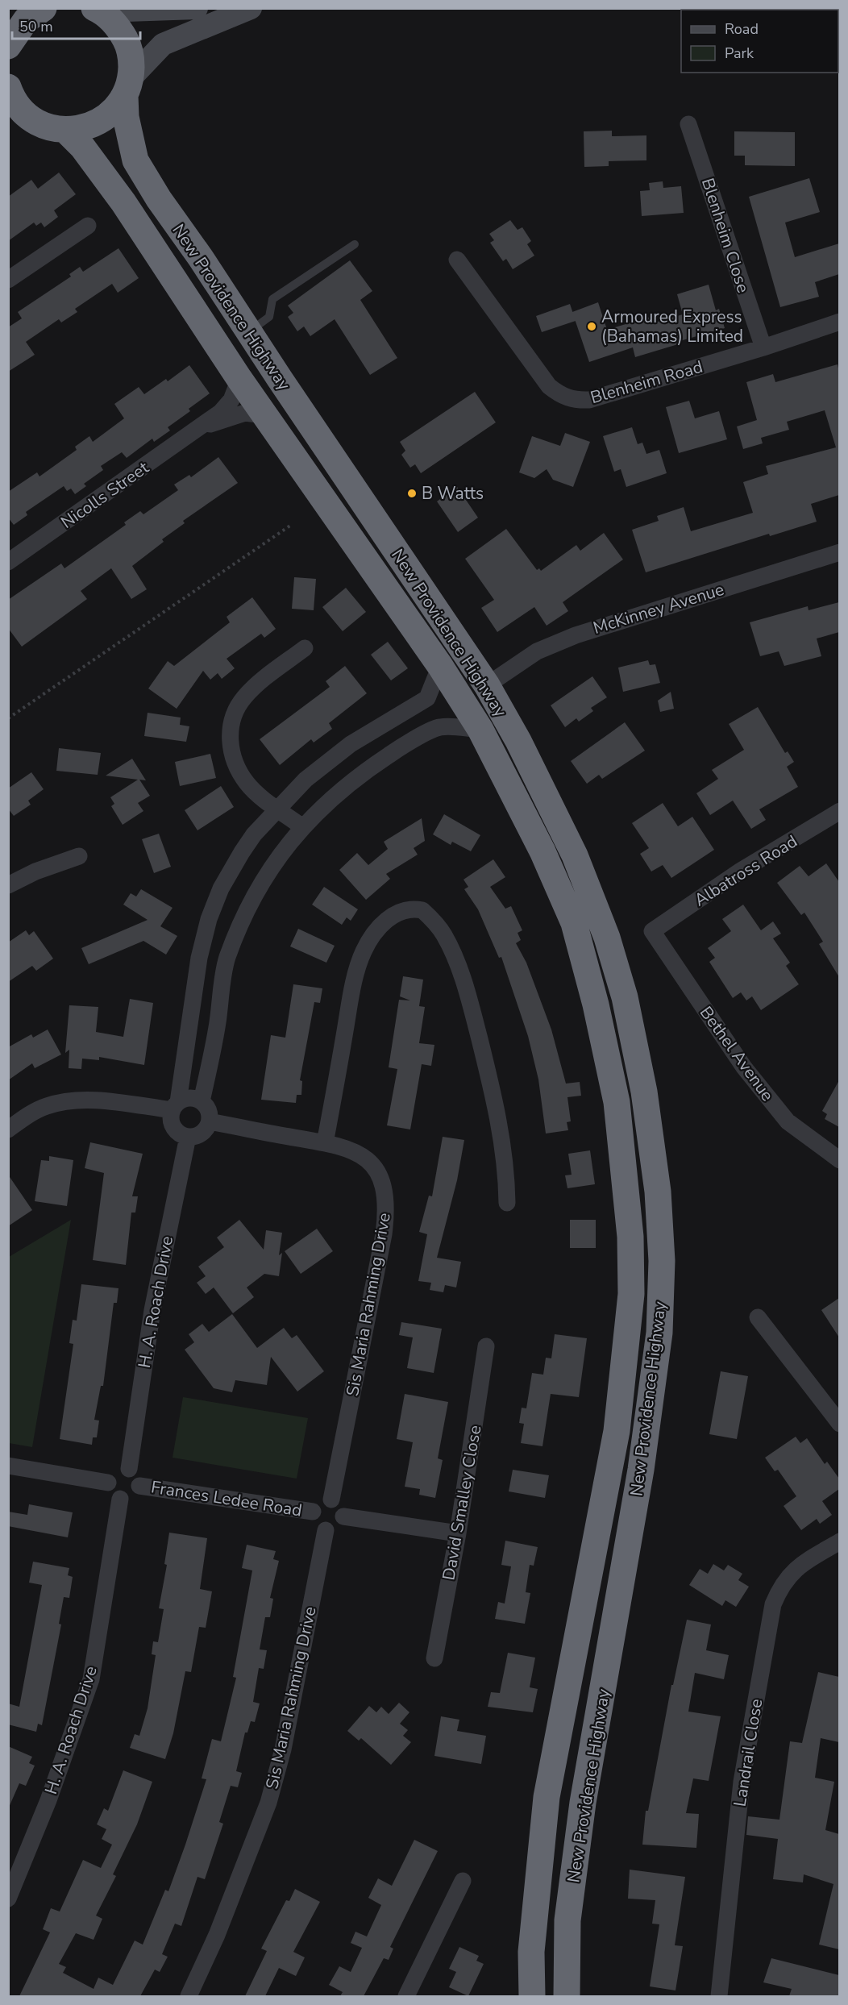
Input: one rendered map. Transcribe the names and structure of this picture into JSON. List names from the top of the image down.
{
  "streets": {
    "highway": ["New Providence Highway"],
    "street": [
      "Blenheim Close",
      "Blenheim Road",
      "Nicolls Street",
      "McKinney Avenue",
      "Albatross Road",
      "Bethel Avenue",
      "H. A. Roach Drive",
      "Sis Maria Rahming Drive",
      "Frances Ledee Road",
      "David Smalley Close",
      "Landrail Close"
    ]
  },
  "crossings": [
    ["Blenheim Close", "Blenheim Road"],
    ["New Providence Highway", "McKinney Avenue"],
    ["Albatross Road", "Bethel Avenue"],
    ["H. A. Roach Drive", "Sis Maria Rahming Drive"],
    ["H. A. Roach Drive", "Frances Ledee Road"],
    ["Sis Maria Rahming Drive", "Frances Ledee Road"]
  ],
  "places": ["Armoured Express (Bahamas) Limited", "B Watts"],
  "legend": ["Road", "Park"],
  "scale_bar": "50 m"
}
